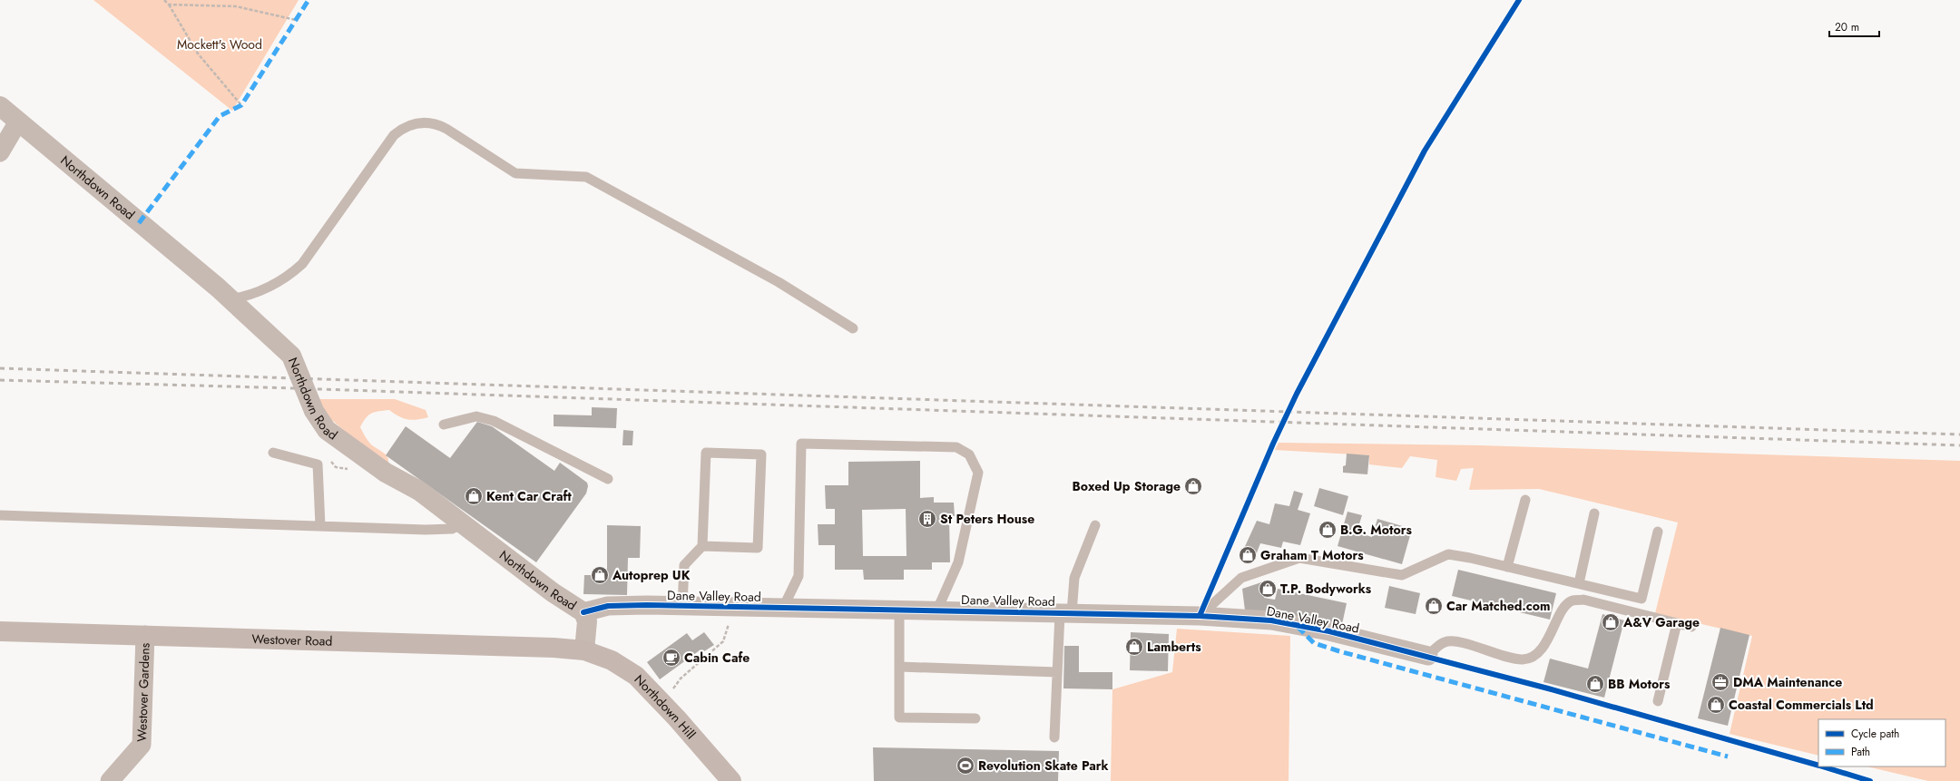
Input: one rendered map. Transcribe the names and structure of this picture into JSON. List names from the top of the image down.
{
  "streets": {
    "main road": ["Westover Road", "Northdown Hill"],
    "street": ["Northdown Road", "Dane Valley Road", "Westover Gardens"]
  },
  "crossings": [
    ["Northdown Road", "Dane Valley Road"],
    ["Northdown Road", "Westover Road"],
    ["Northdown Road", "Northdown Hill"],
    ["Westover Road", "Westover Gardens"],
    ["Westover Road", "Northdown Hill"]
  ],
  "parks": ["Mockett's Wood"],
  "places": {
    "shop": [
      "Boxed Up Storage",
      "Kent Car Craft",
      "B.G. Motors",
      "Graham T Motors",
      "Autoprep UK",
      "T.P. Bodyworks",
      "Car Matched.com",
      "A&V Garage",
      "Lamberts",
      "BB Motors",
      "Coastal Commercials Ltd"
    ],
    "building": ["St Peters House"],
    "cafe": ["Cabin Cafe"],
    "office": ["DMA Maintenance"],
    "sports": ["Revolution Skate Park"]
  },
  "legend": ["Cycle path", "Path"],
  "scale_bar": "20 m"
}
